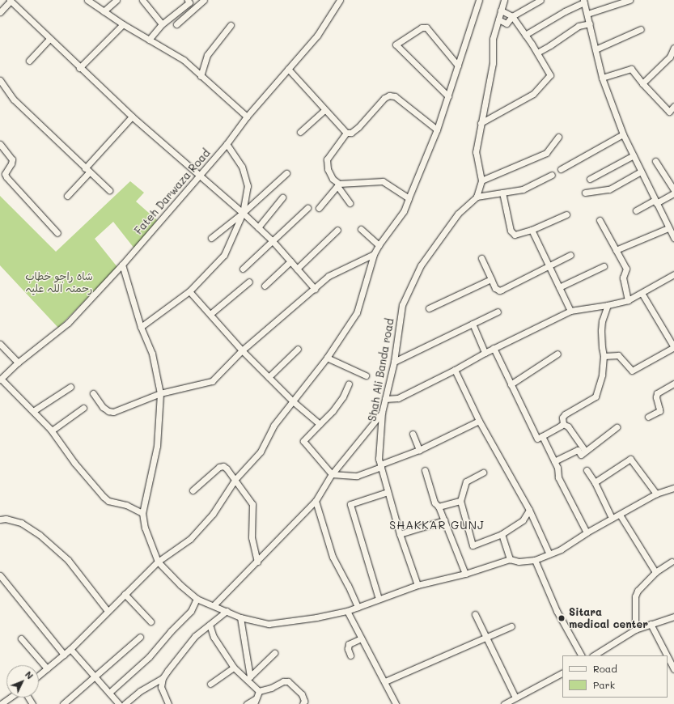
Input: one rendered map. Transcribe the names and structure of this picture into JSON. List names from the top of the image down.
{
  "streets": {
    "street": ["Fateh Darwaza Road", "Shah Ali Banda road"]
  },
  "districts": ["SHAKKAR GUNJ"],
  "parks": ["شاہ راجو خطاب رحمتہ اللہ علیہ"],
  "places": ["Sitara medical center"],
  "legend": ["Road", "Park"],
  "north": "top right"
}
